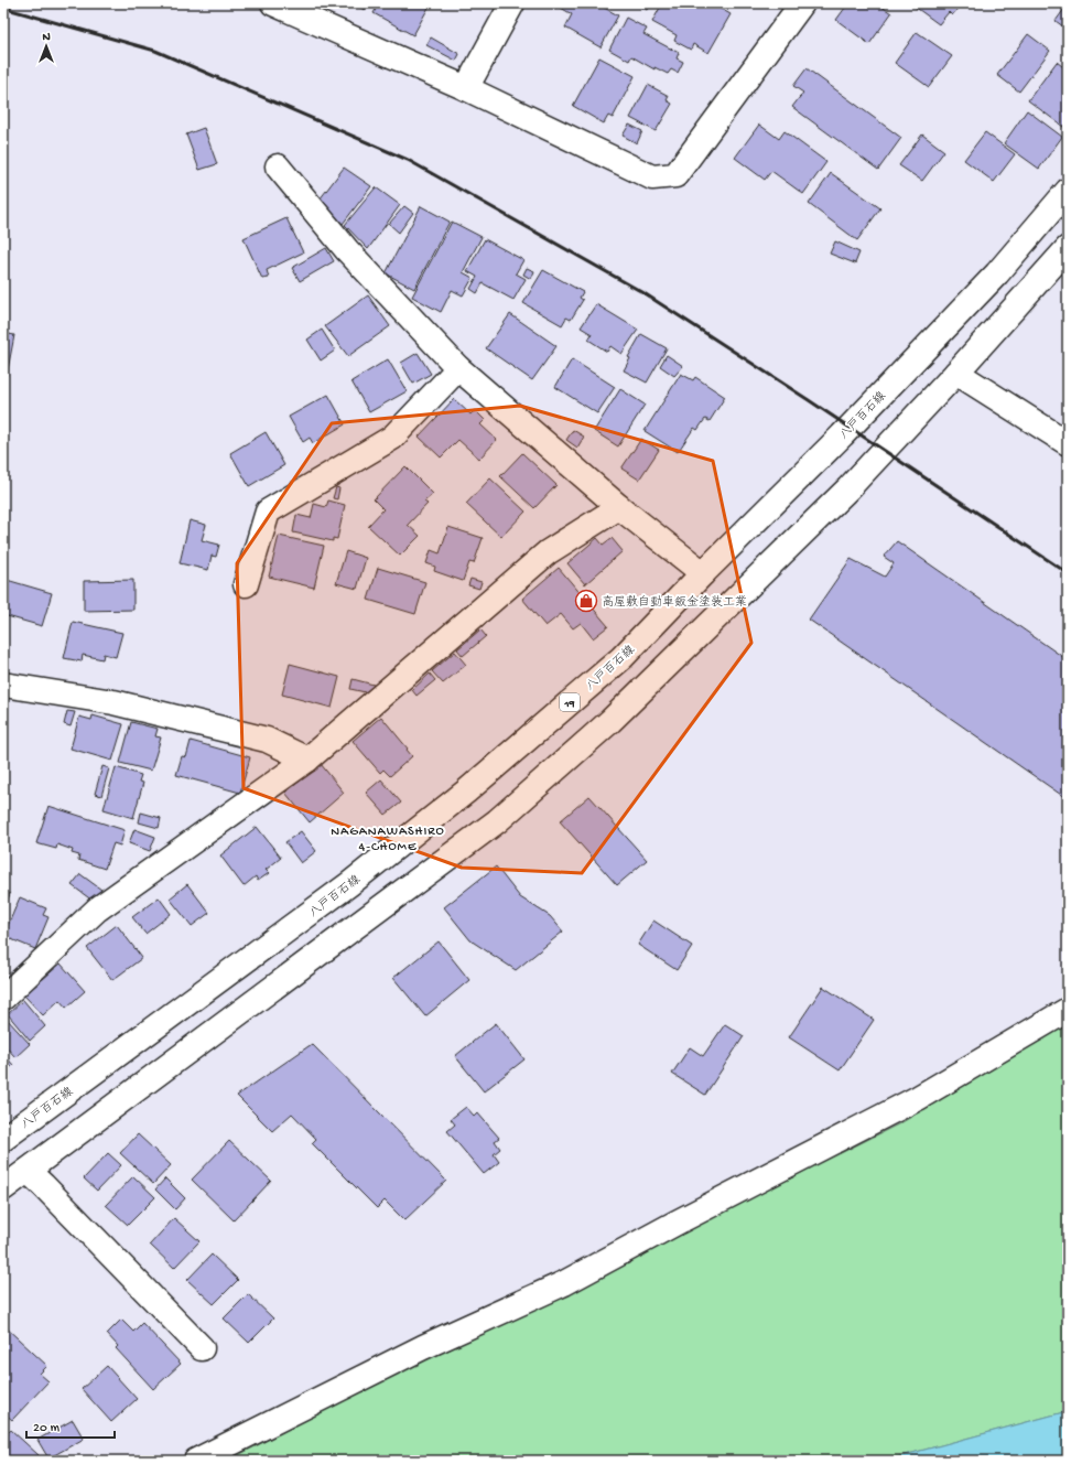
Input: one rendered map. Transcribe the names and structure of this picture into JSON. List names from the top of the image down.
{
  "streets": {
    "street": ["八戸百石線", "19"]
  },
  "districts": ["NAGANAWASHIRO 4-CHOME"],
  "places": {
    "shop": ["高屋敷自動車鈑金塗装工業"]
  },
  "scale_bar": "20 m",
  "north": "top"
}
